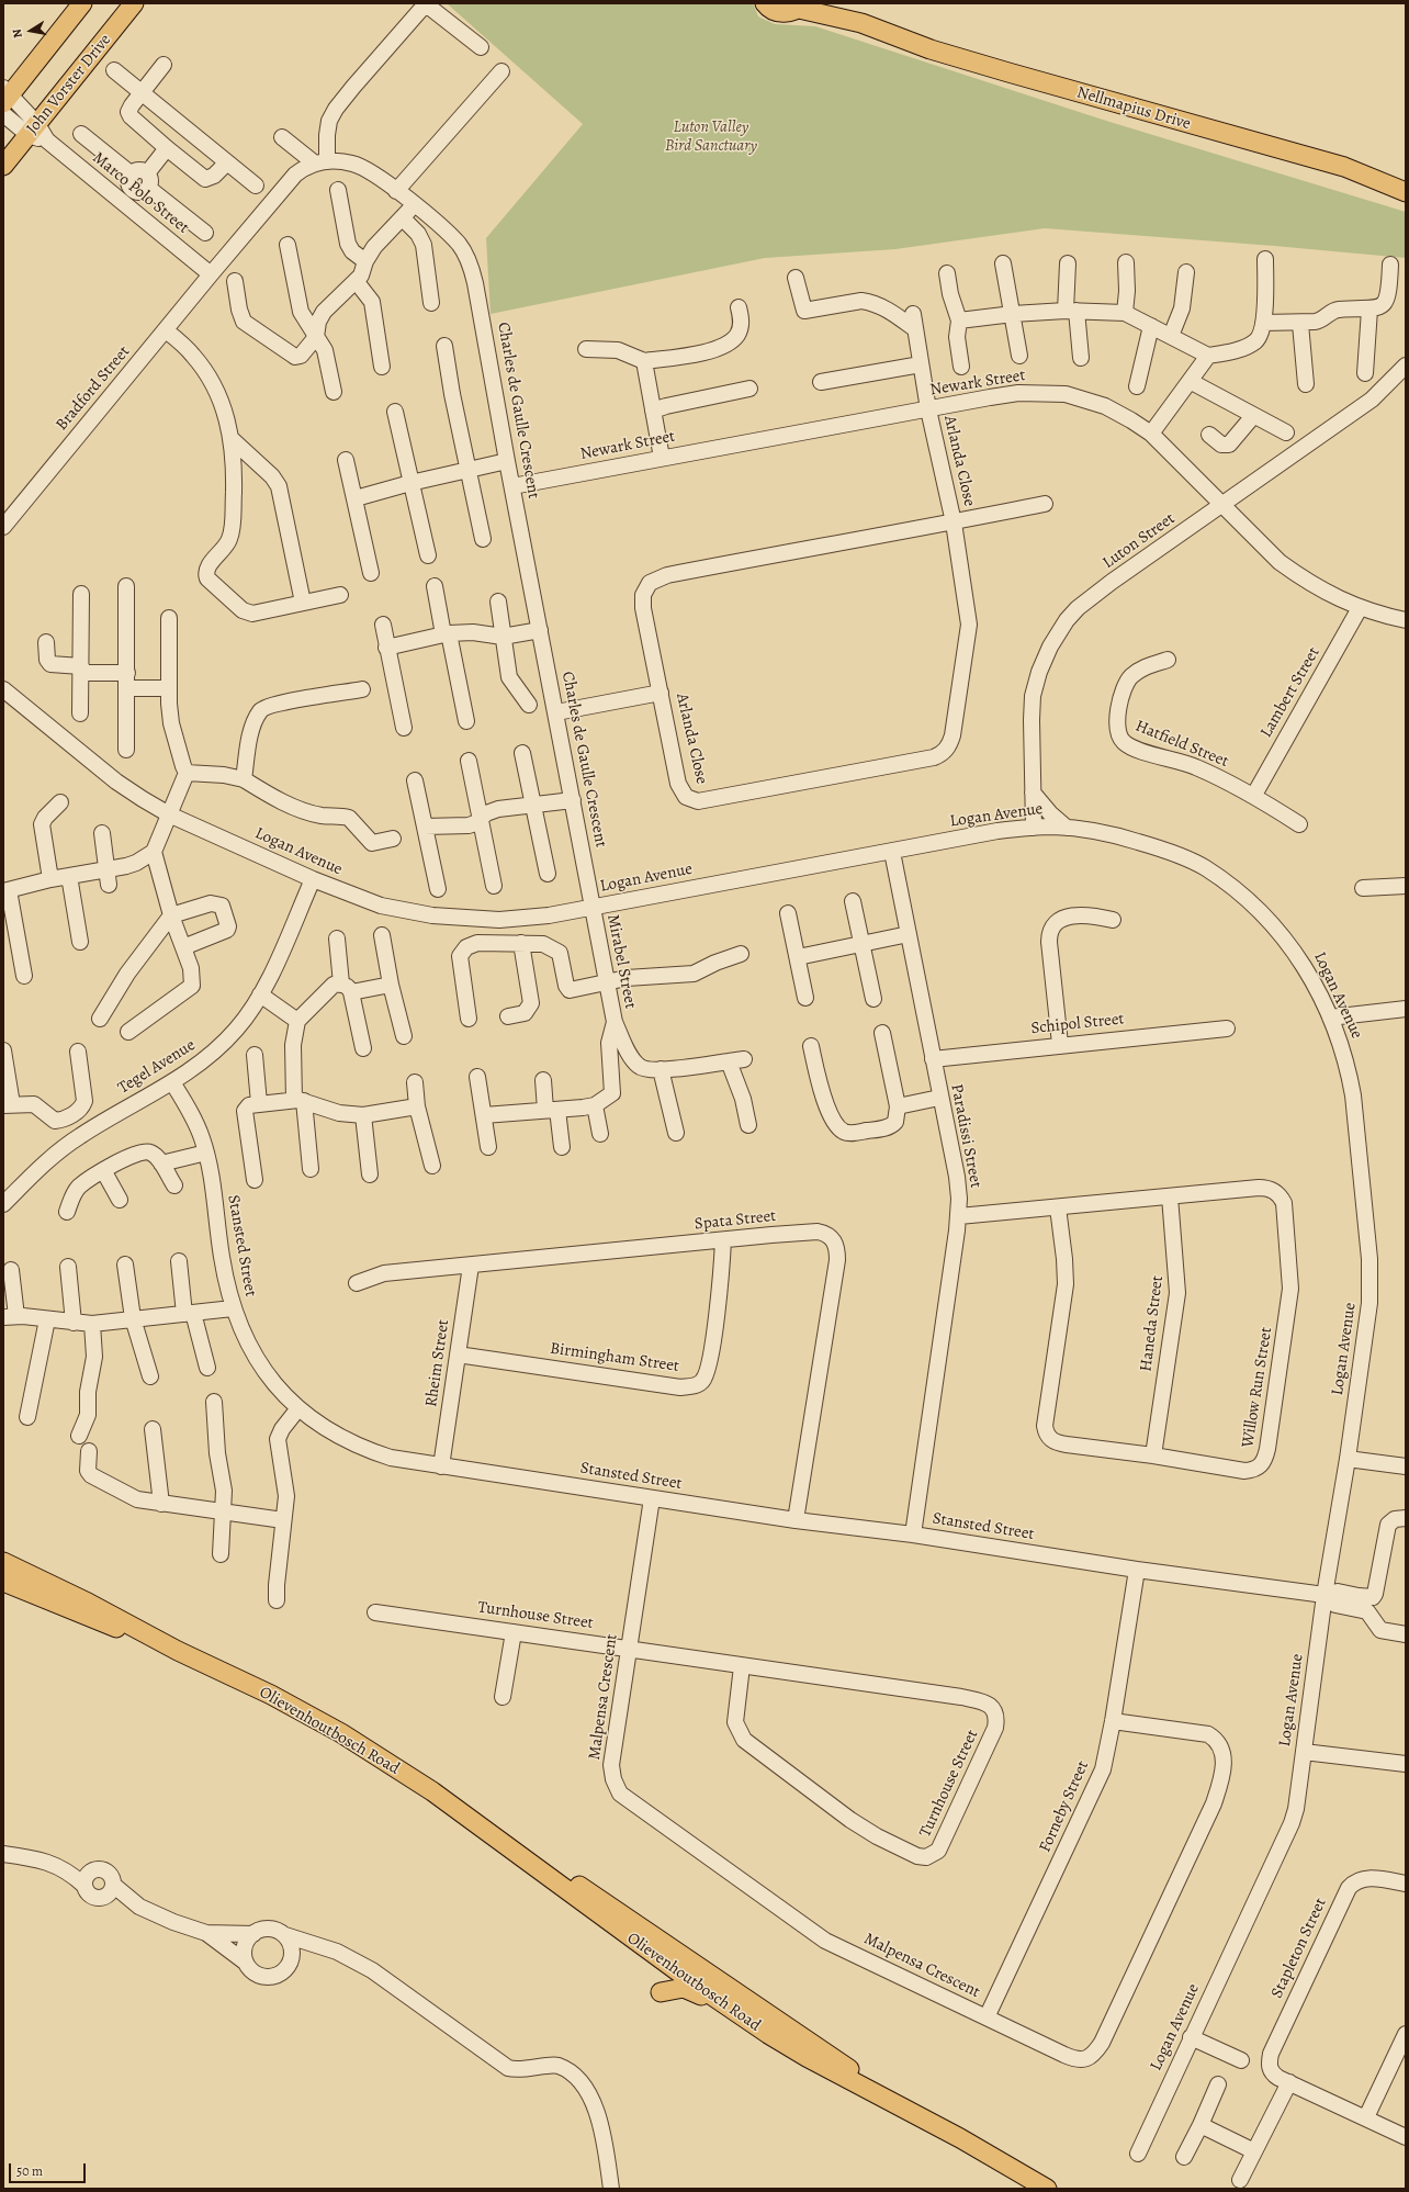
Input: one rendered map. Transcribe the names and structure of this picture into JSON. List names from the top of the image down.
{
  "streets": {
    "main road": ["John Vorster Drive", "Nellmapius Drive", "Olievenhoutbosch Road"],
    "street": [
      "Marco Polo Street",
      "Newark Street",
      "Bradford Street",
      "Charles de Gaulle Crescent",
      "Arlanda Close",
      "Luton Street",
      "Lambert Street",
      "Hatfield Street",
      "Logan Avenue",
      "Mirabel Street",
      "Schipol Street",
      "Tegel Avenue",
      "Paradissi Street",
      "Spata Street",
      "Stansted Street",
      "Haneda Street",
      "Birmingham Street",
      "Rheim Street",
      "Willow Run Street",
      "Turnhouse Street",
      "Malpensa Crescent",
      "Forneby Street",
      "Stapleton Street"
    ]
  },
  "crossings": [
    ["John Vorster Drive", "Marco Polo Street"],
    ["Marco Polo Street", "Bradford Street"],
    ["Newark Street", "Charles de Gaulle Crescent"],
    ["Newark Street", "Arlanda Close"],
    ["Newark Street", "Luton Street"],
    ["Newark Street", "Lambert Street"],
    ["Charles de Gaulle Crescent", "Logan Avenue"],
    ["Charles de Gaulle Crescent", "Mirabel Street"],
    ["Luton Street", "Logan Avenue"],
    ["Lambert Street", "Hatfield Street"],
    ["Logan Avenue", "Mirabel Street"],
    ["Logan Avenue", "Tegel Avenue"],
    ["Logan Avenue", "Paradissi Street"],
    ["Logan Avenue", "Stansted Street"],
    ["Schipol Street", "Paradissi Street"],
    ["Tegel Avenue", "Stansted Street"],
    ["Paradissi Street", "Stansted Street"],
    ["Paradissi Street", "Willow Run Street"],
    ["Spata Street", "Stansted Street"],
    ["Spata Street", "Birmingham Street"],
    ["Spata Street", "Rheim Street"],
    ["Stansted Street", "Rheim Street"],
    ["Stansted Street", "Malpensa Crescent"],
    ["Stansted Street", "Forneby Street"],
    ["Haneda Street", "Willow Run Street"],
    ["Birmingham Street", "Rheim Street"],
    ["Turnhouse Street", "Malpensa Crescent"],
    ["Malpensa Crescent", "Forneby Street"]
  ],
  "parks": ["Luton Valley Bird Sanctuary"],
  "scale_bar": "50 m",
  "north": "left"
}
